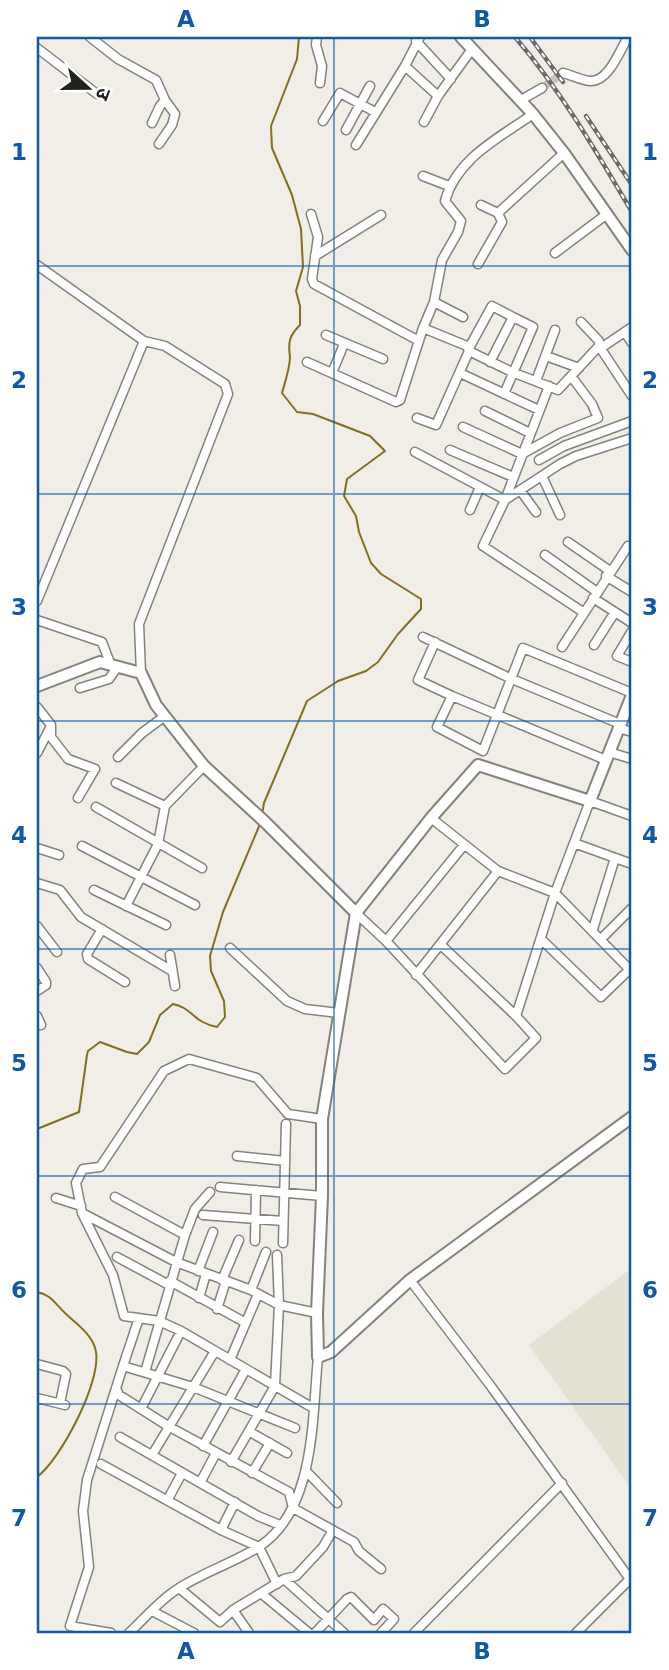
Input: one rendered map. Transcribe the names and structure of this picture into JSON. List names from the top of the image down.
{
  "north": "right",
  "grid": {
    "columns": ["A", "B"],
    "rows": [
      "1",
      "2",
      "3",
      "4",
      "5",
      "6",
      "7"
    ]
  }
}
